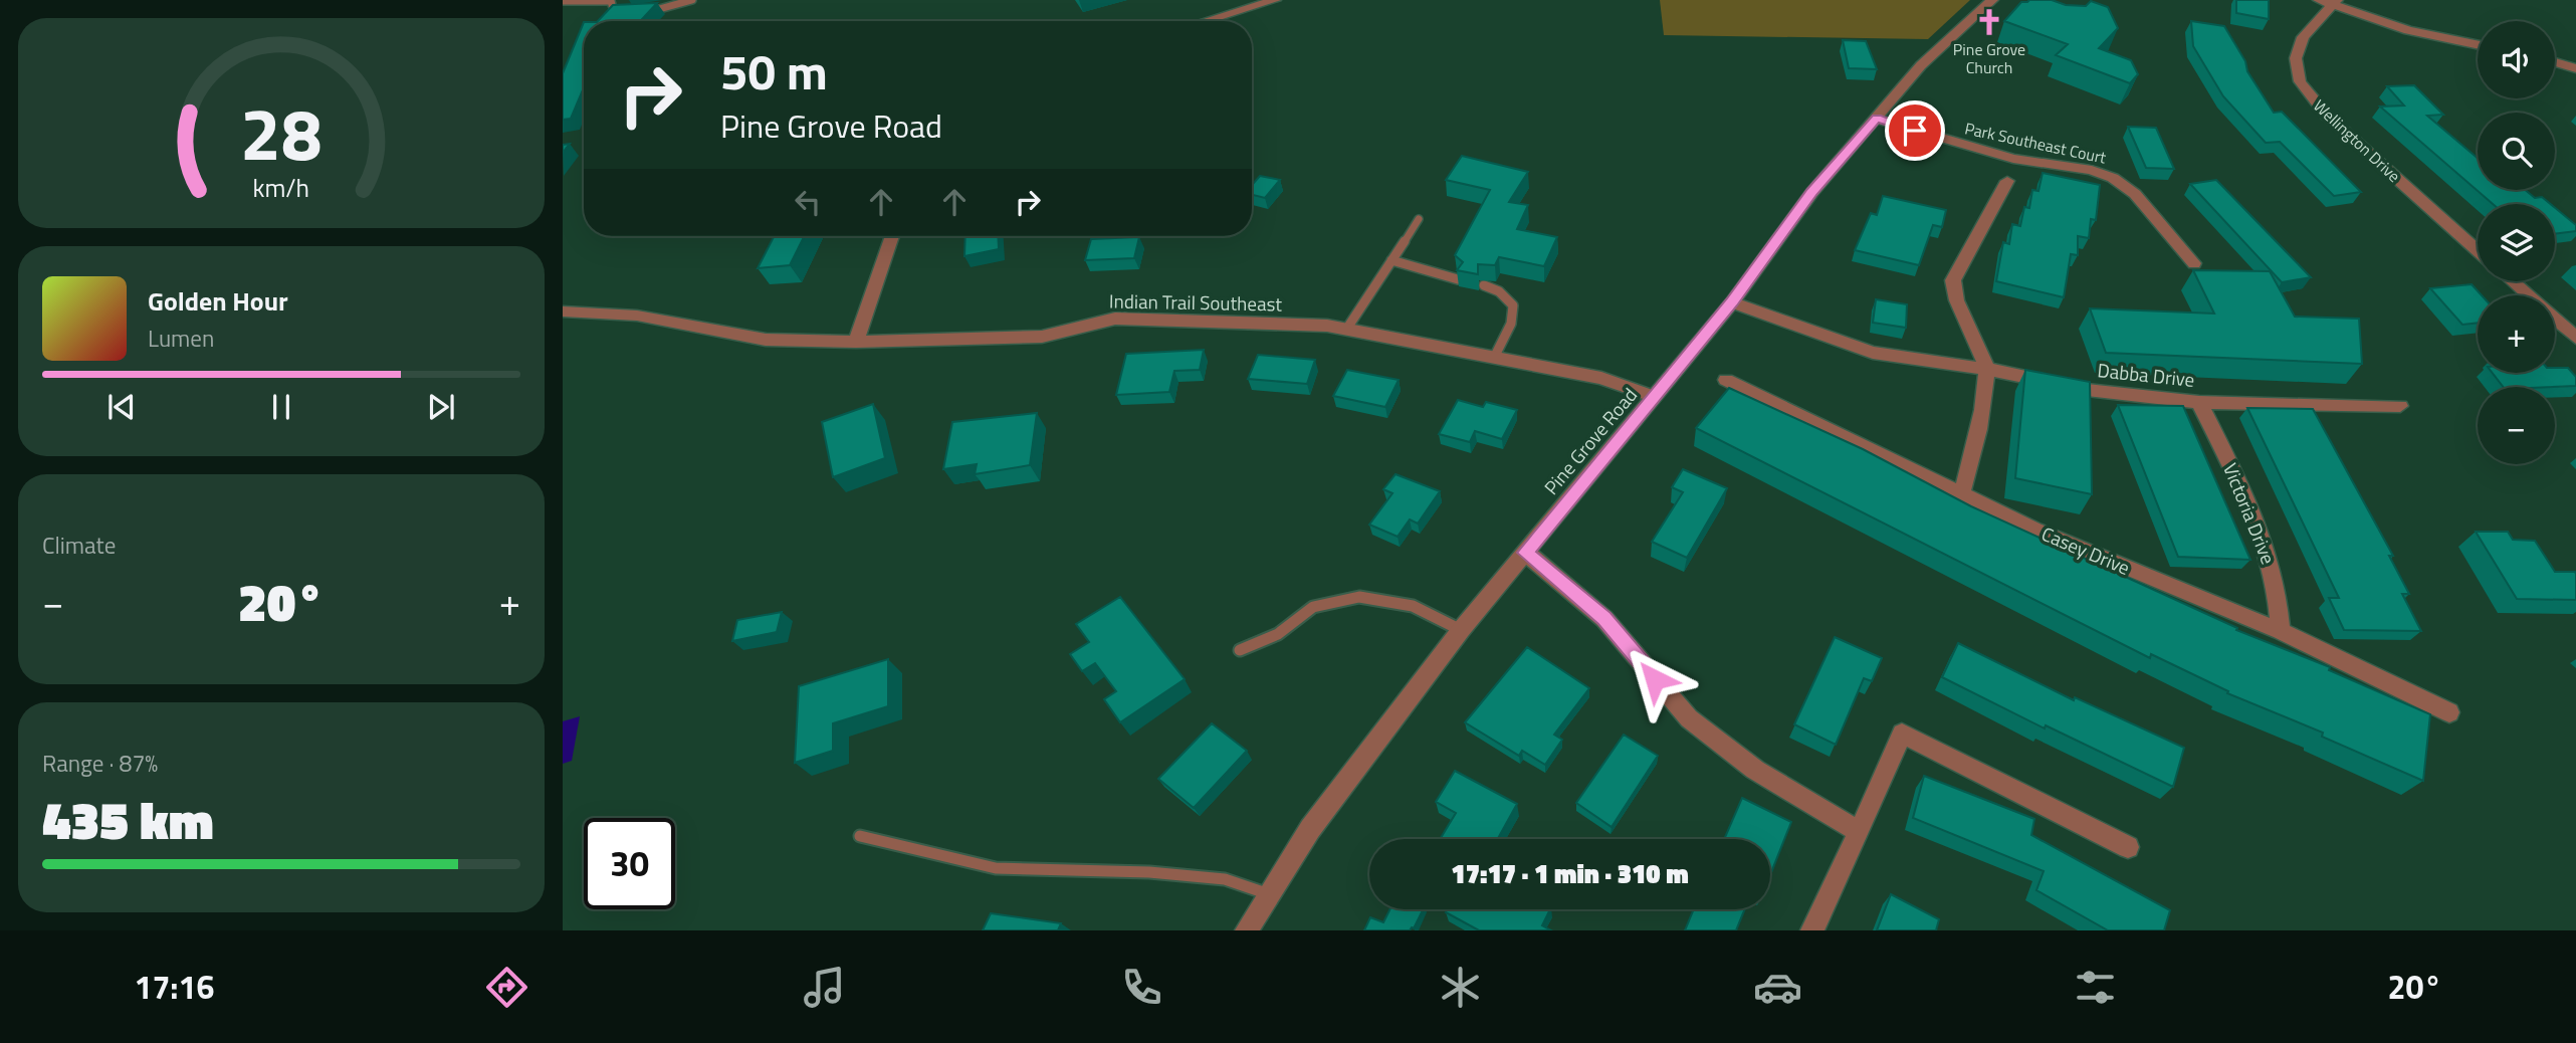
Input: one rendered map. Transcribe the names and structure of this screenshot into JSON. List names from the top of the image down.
{
  "streets": {
    "street": [
      "Wellington Drive",
      "Park Southeast Court",
      "Indian Trail Southeast",
      "Dabba Drive",
      "Pine Grove Road",
      "Victoria Drive",
      "Casey Drive"
    ]
  },
  "crossings": [
    ["Park Southeast Court", "Pine Grove Road"],
    ["Indian Trail Southeast", "Pine Grove Road"],
    ["Dabba Drive", "Pine Grove Road"],
    ["Dabba Drive", "Victoria Drive"],
    ["Victoria Drive", "Casey Drive"]
  ],
  "places": {
    "church": ["Pine Grove Church"]
  },
  "page": {
    "map_buttons": ["+", "−"],
    "turn": ["50 m", "Pine Grove Road"],
    "song": ["Golden Hour", "Lumen"],
    "tile": [
      "Climate",
      ["Range · 87%", "435 km"]
    ],
    "heat": ["−", "20°", "+"],
    "limit": "30",
    "trip": "17:17 · 1 min · 310 m",
    "tabs": ["17:16", "20°"],
    "gauge": ["28", "km/h"]
  }
}
